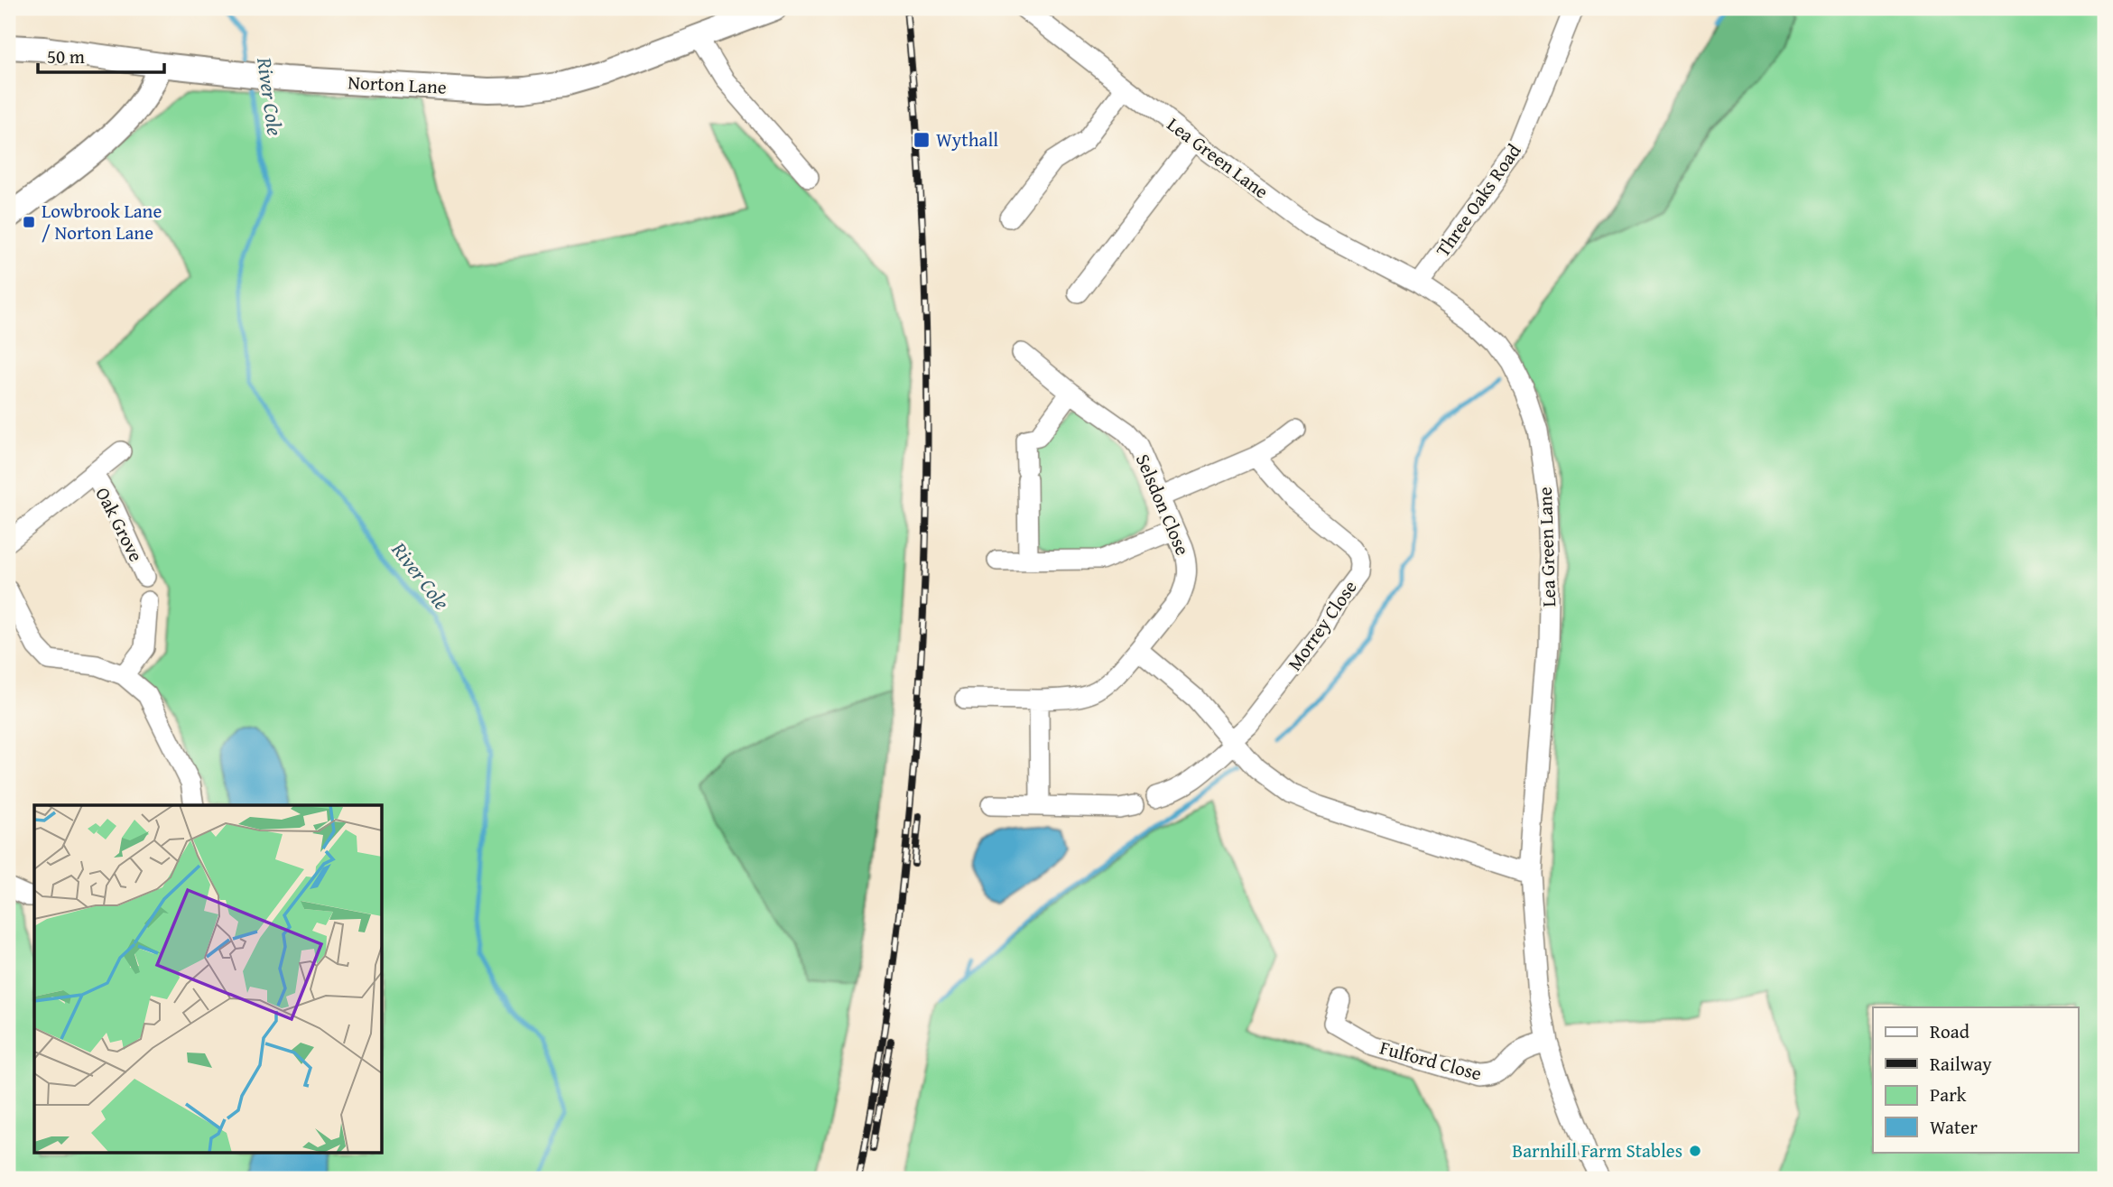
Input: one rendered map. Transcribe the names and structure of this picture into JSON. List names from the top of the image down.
{
  "streets": {
    "street": [
      "Norton Lane",
      "Lea Green Lane",
      "Three Oaks Road",
      "Selsdon Close",
      "Oak Grove",
      "Morrey Close",
      "Fulford Close"
    ]
  },
  "crossings": [
    ["Lea Green Lane", "Three Oaks Road"],
    ["Lea Green Lane", "Fulford Close"]
  ],
  "water": ["River Cole"],
  "places": {
    "transit": ["Wythall", "Lowbrook Lane / Norton Lane"],
    "other": ["Barnhill Farm Stables"]
  },
  "legend": [
    "Road",
    "Railway",
    "Park",
    "Water"
  ],
  "scale_bar": "50 m"
}
